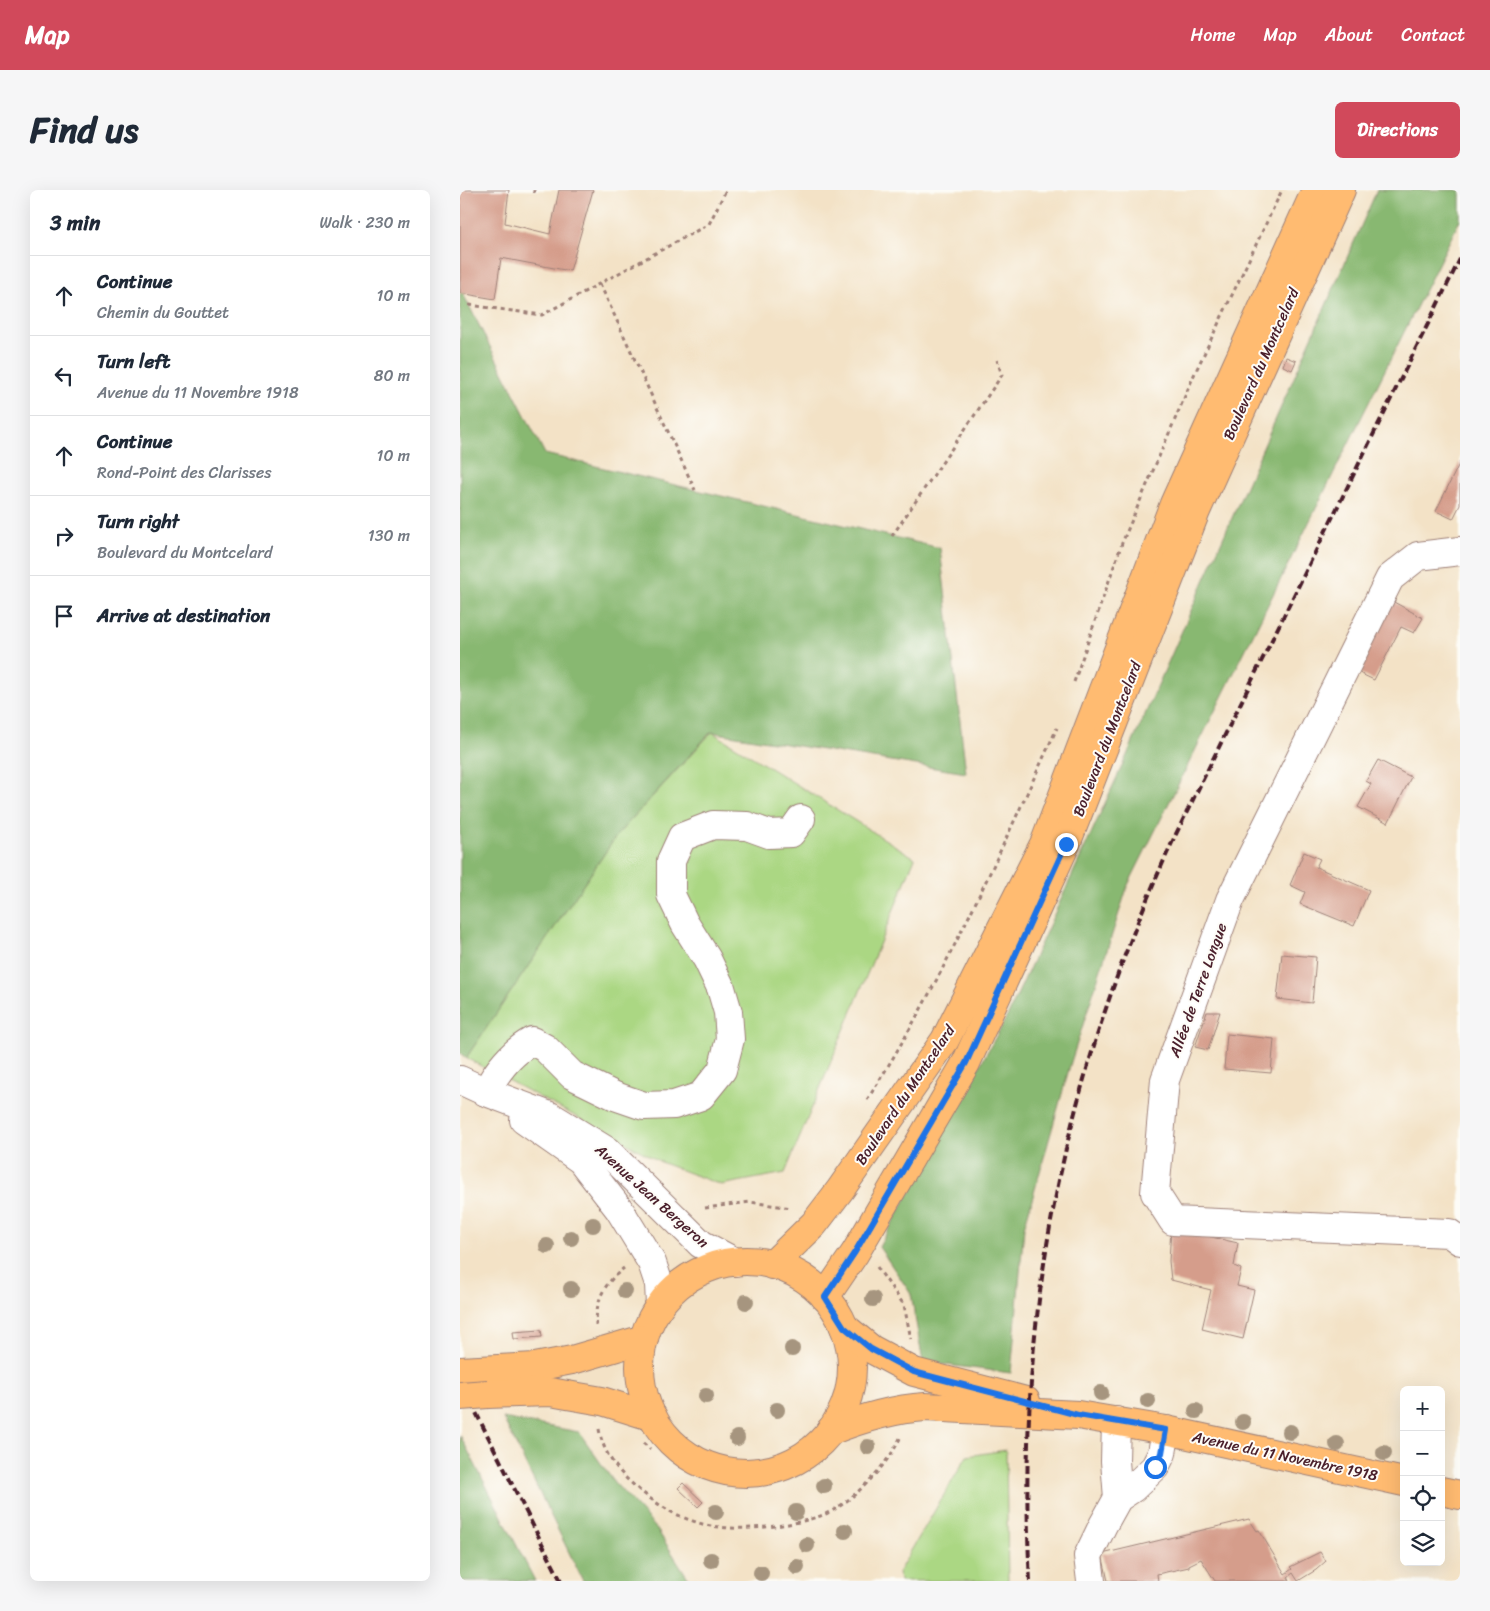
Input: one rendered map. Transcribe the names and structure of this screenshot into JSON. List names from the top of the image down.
{
  "streets": {
    "main road": ["Boulevard du Montcelard", "Avenue du 11 Novembre 1918"],
    "street": ["Allée de Terre Longue", "Avenue Jean Bergeron"]
  },
  "page": {
    "header": "Map",
    "nav": [
      "Home",
      "Map",
      "About",
      "Contact"
    ],
    "title": "Find us",
    "buttons": "Directions",
    "heading": ["3 min", "Walk · 230 m"],
    "list": [
      ["Continue", "Chemin du Gouttet", "10 m"],
      ["Turn left", "Avenue du 11 Novembre 1918", "80 m"],
      ["Continue", "Rond-Point des Clarisses", "10 m"],
      ["Turn right", "Boulevard du Montcelard", "130 m"],
      "Arrive at destination"
    ],
    "map_buttons": ["+", "−"]
  }
}
